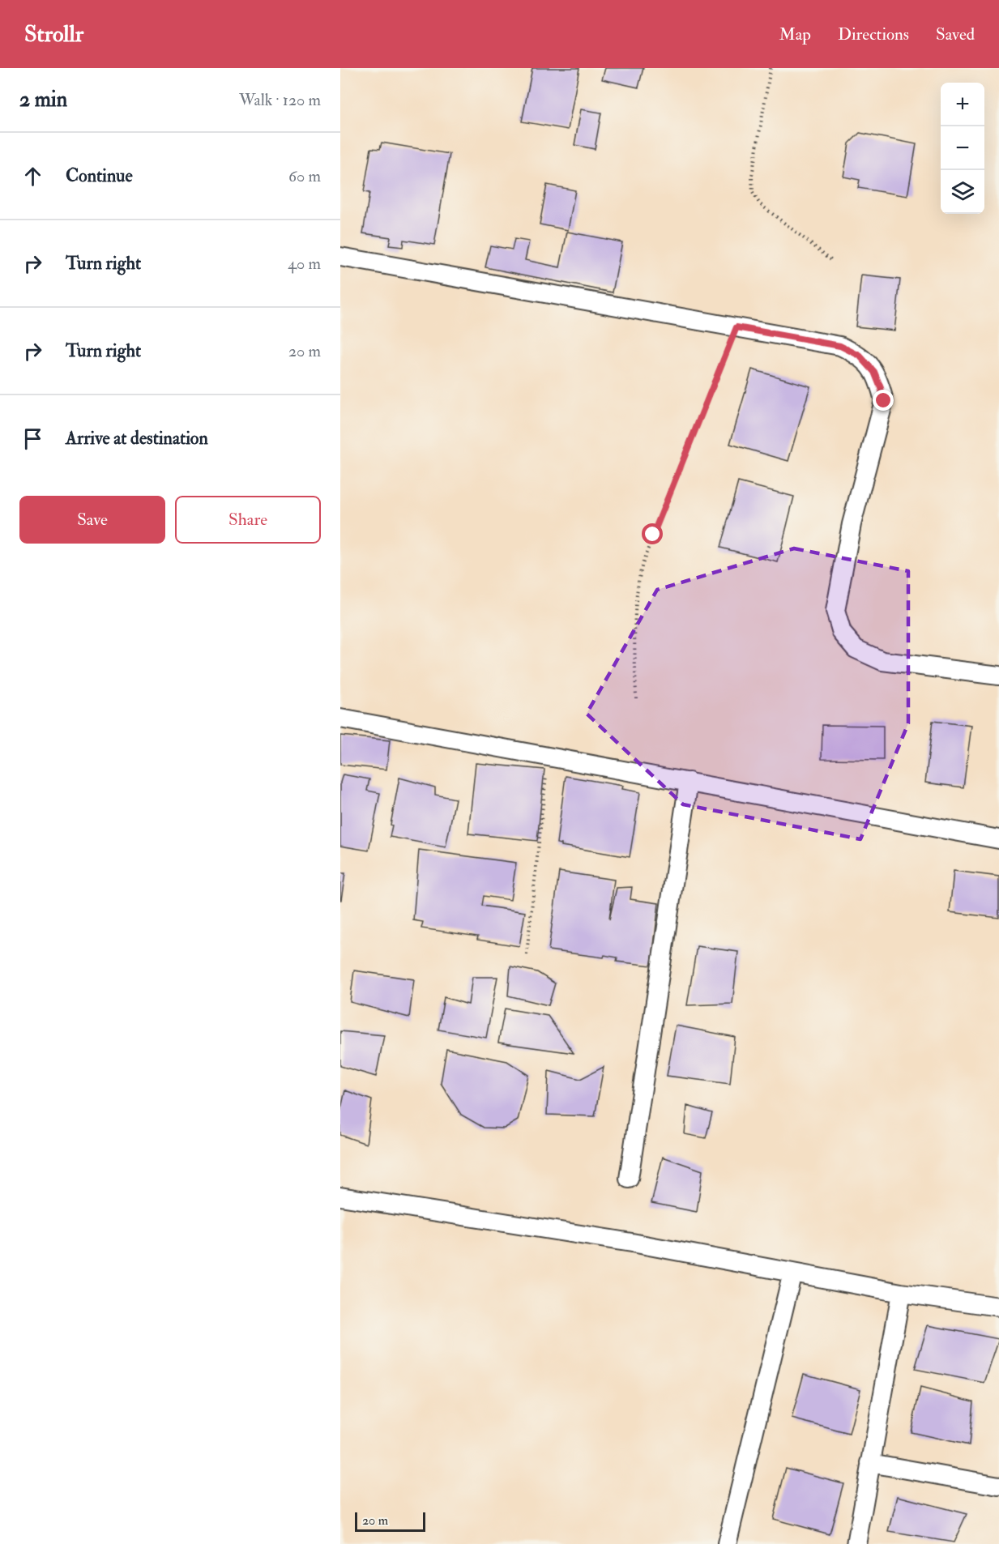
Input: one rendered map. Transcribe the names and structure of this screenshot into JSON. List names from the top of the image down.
{
  "scale_bar": "20 m",
  "page": {
    "header": "Strollr",
    "nav": ["Map", "Directions", "Saved"],
    "heading": ["2 min", "Walk · 120 m"],
    "map_buttons": ["+", "−"],
    "list": [
      ["Continue", "60 m"],
      ["Turn right", "40 m"],
      ["Turn right", "20 m"],
      "Arrive at destination"
    ],
    "buttons": ["Save", "Share"],
    "scale": "20 m"
  }
}
